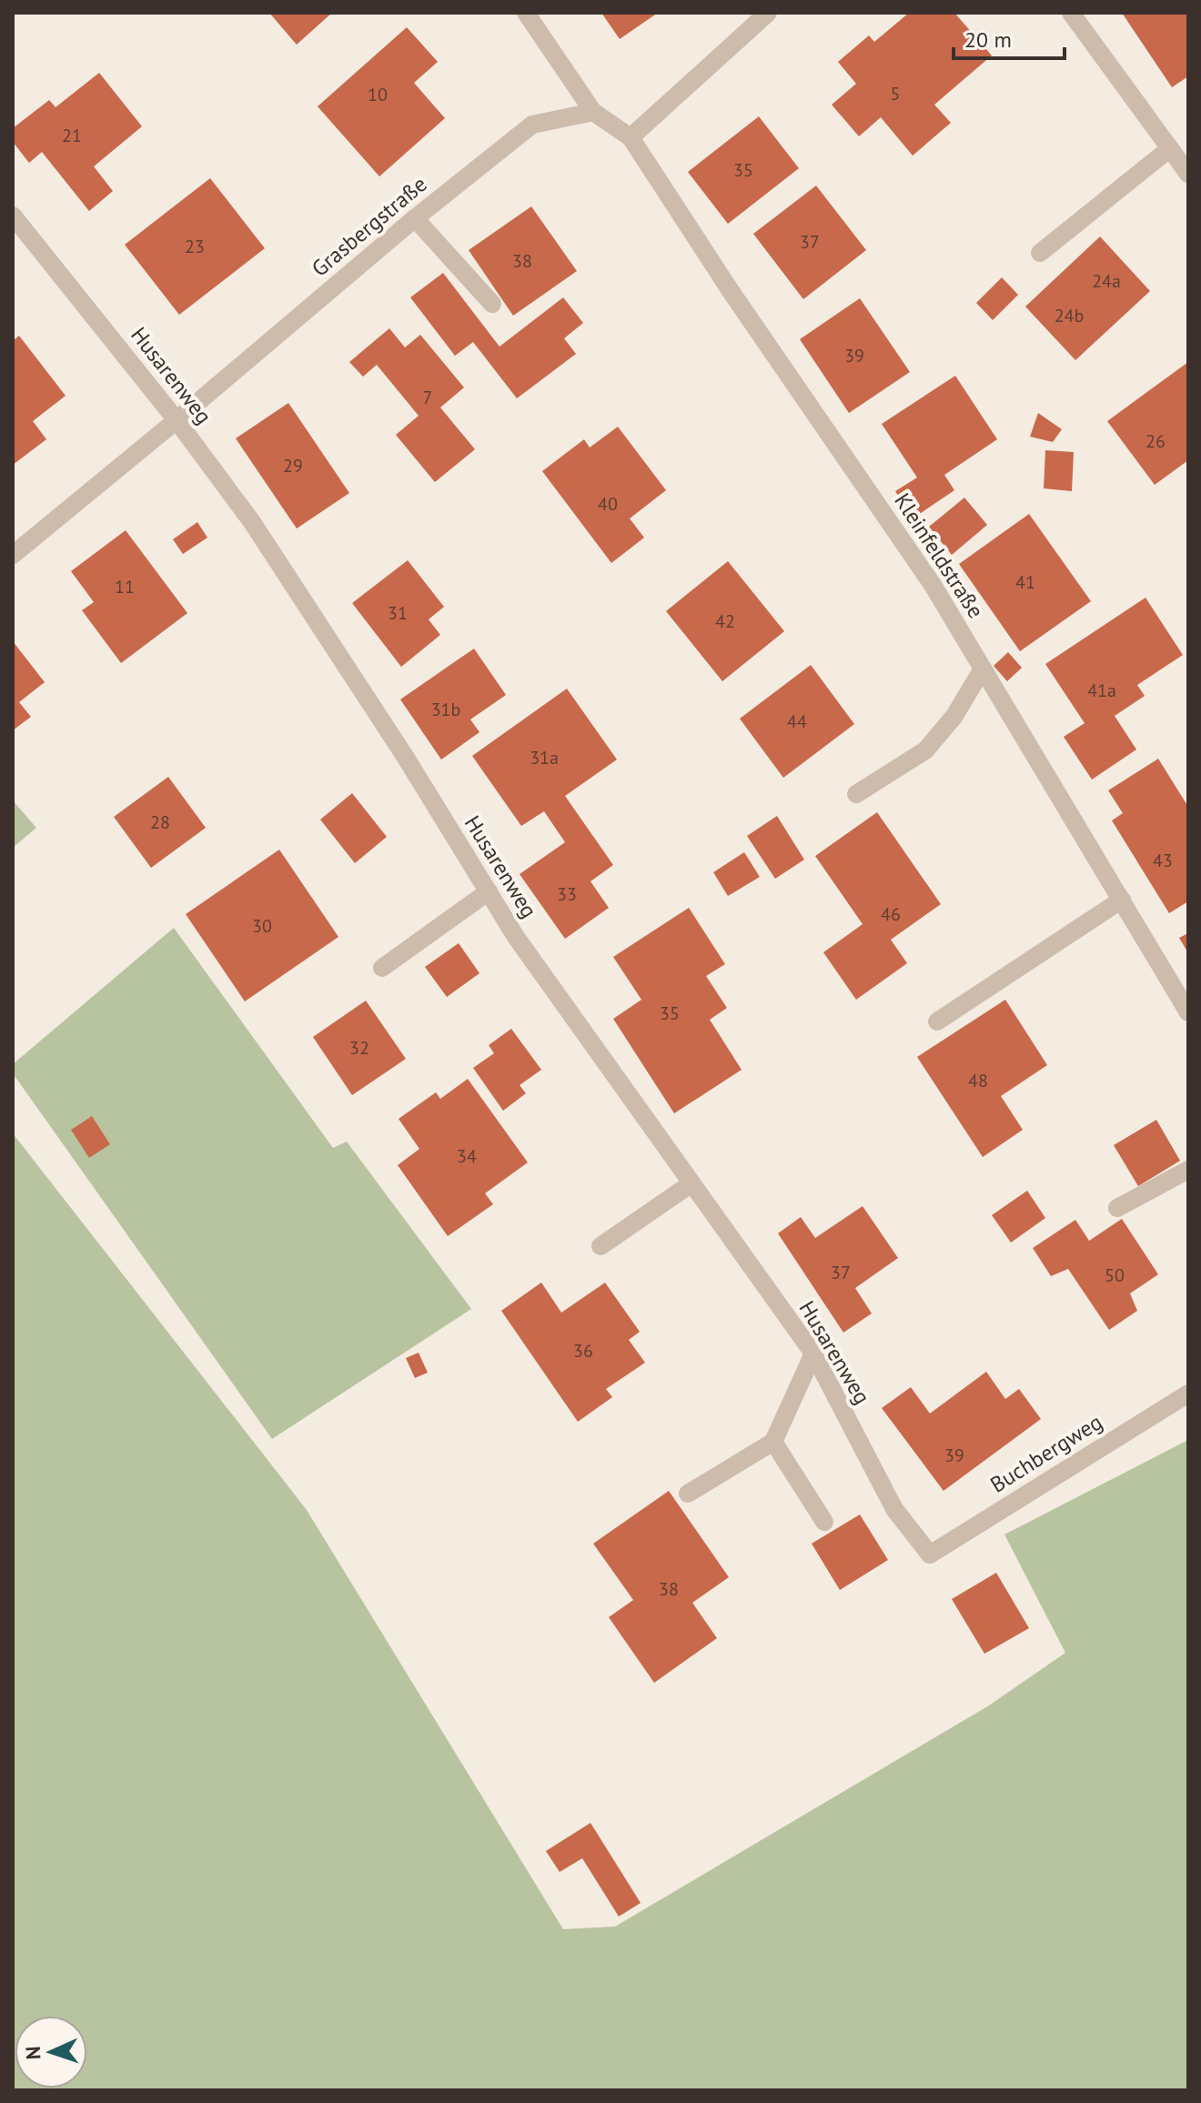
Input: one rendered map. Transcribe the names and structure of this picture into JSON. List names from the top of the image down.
{
  "streets": {
    "street": [
      "Grasbergstraße",
      "Husarenweg",
      "Kleinfeldstraße",
      "Buchbergweg"
    ]
  },
  "crossings": [
    ["Grasbergstraße", "Husarenweg"],
    ["Husarenweg", "Buchbergweg"]
  ],
  "house_numbers": [
    "5",
    "10",
    "21",
    "35",
    "37",
    "23",
    "38",
    "24a",
    "24b",
    "39",
    "7",
    "26",
    "29",
    "40",
    "41",
    "11",
    "31",
    "42",
    "41a",
    "31b",
    "44",
    "31a",
    "28",
    "43",
    "33",
    "46",
    "30",
    "35",
    "32",
    "48",
    "34",
    "37",
    "50",
    "36",
    "39",
    "38"
  ],
  "scale_bar": "20 m",
  "north": "left"
}
